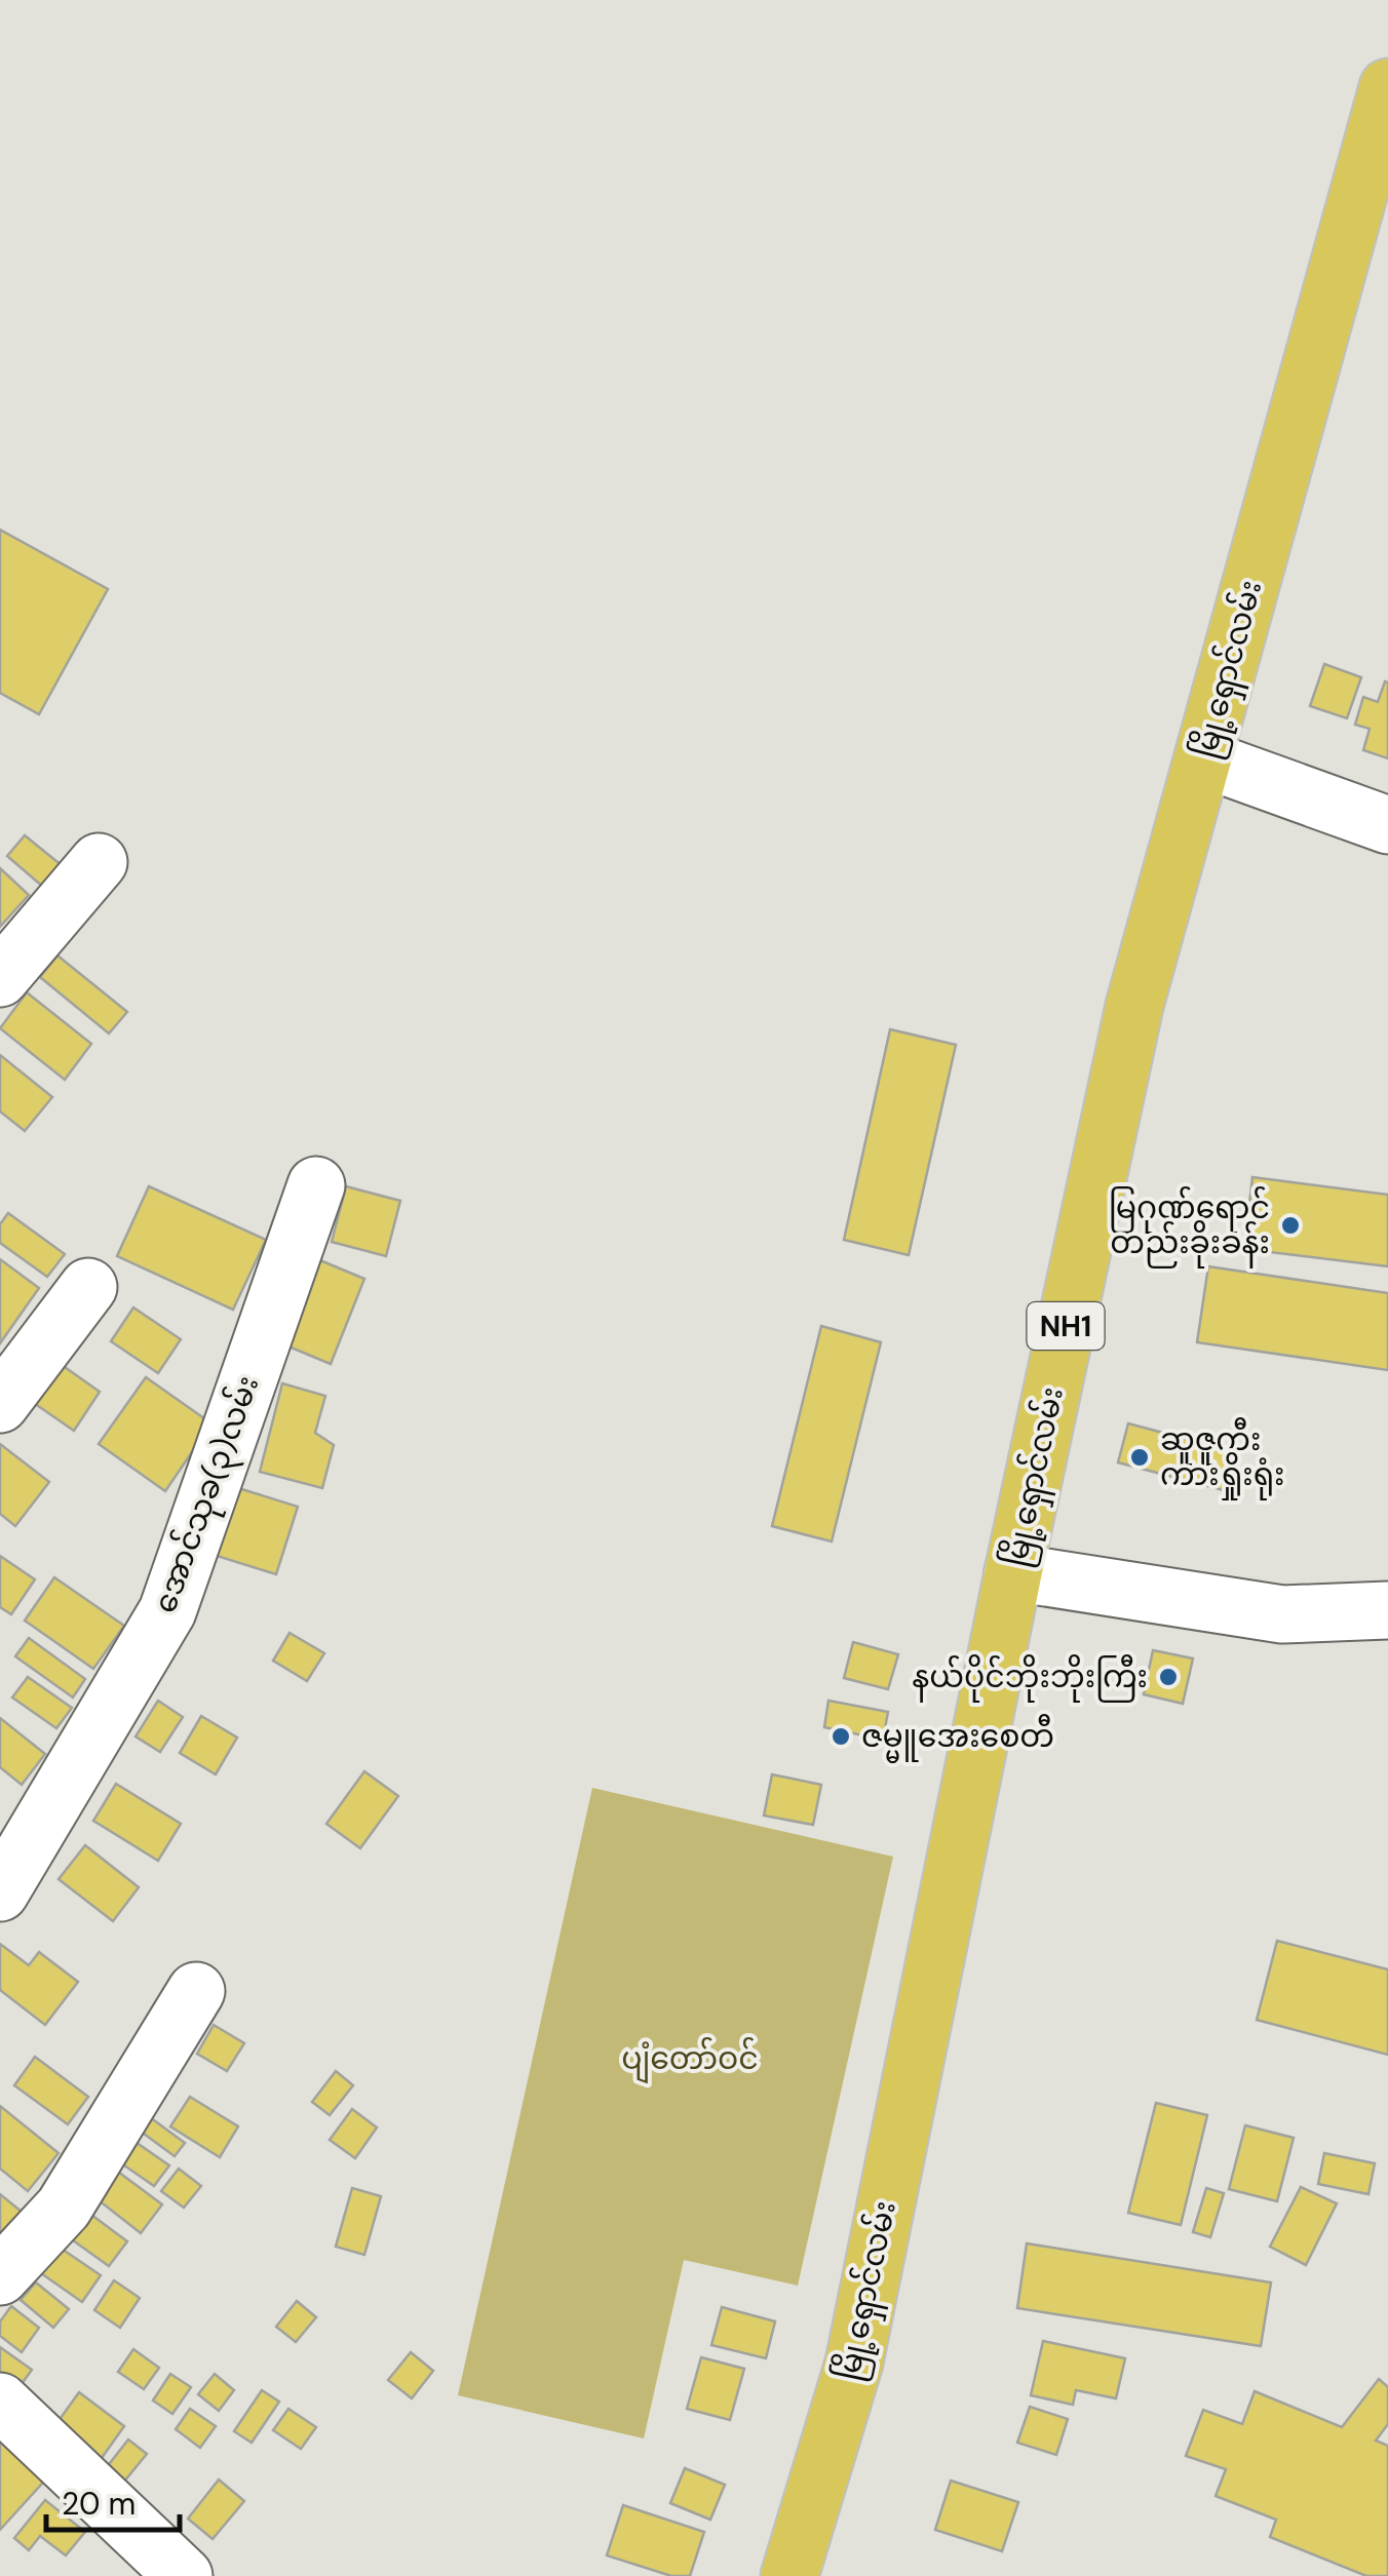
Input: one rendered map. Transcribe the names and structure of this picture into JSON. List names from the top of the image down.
{
  "streets": {
    "highway": ["မြို့ရှောင်လမ်း", "NH1"],
    "street": ["အောင်သုခ(၃)လမ်း"]
  },
  "parks": ["ပျံတော်ဝင်"],
  "places": [
    "မြဂုဏ်ရောင် တည်းခိုးခန်း",
    "ဆူဇူကီး ကားရှိုးရုံး",
    "နယ်ပိုင်ဘိုးဘိုးကြီး",
    "ဇမ္မူအေးစေတီ"
  ],
  "scale_bar": "20 m"
}
